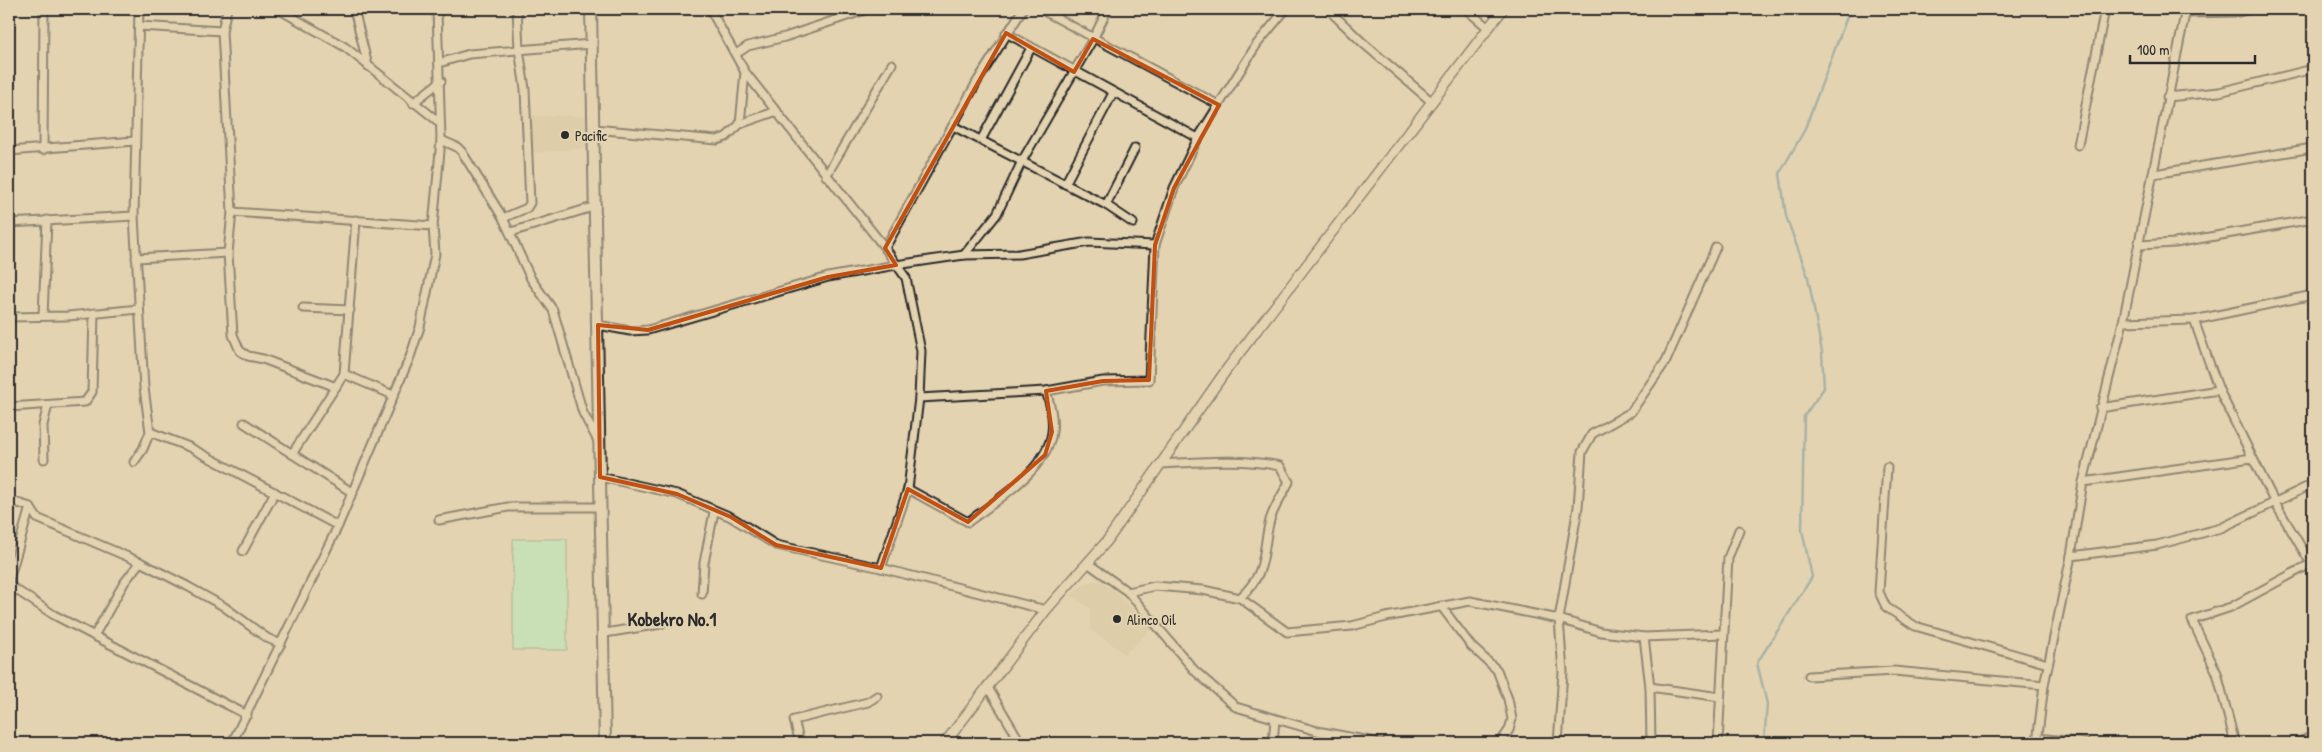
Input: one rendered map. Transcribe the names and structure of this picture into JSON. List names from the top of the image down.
{
  "districts": ["Kobekro No.1"],
  "places": ["Pacific", "Alinco Oil"],
  "scale_bar": "100 m"
}
